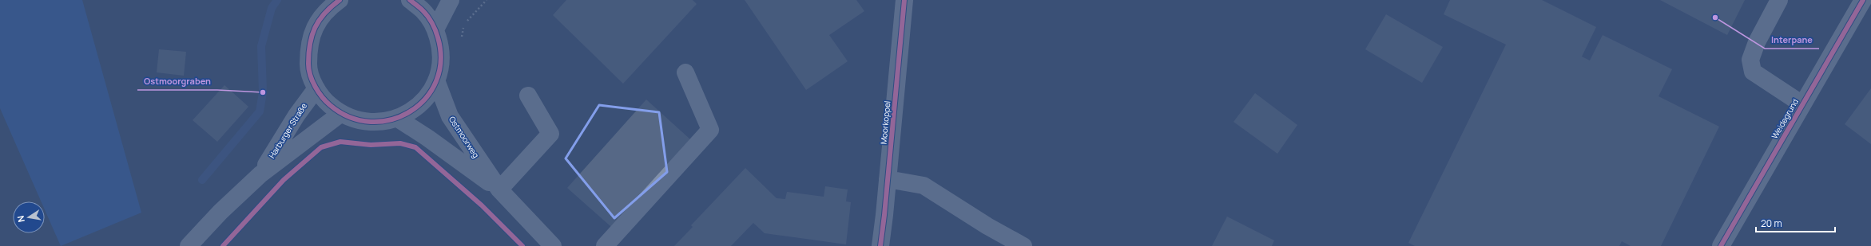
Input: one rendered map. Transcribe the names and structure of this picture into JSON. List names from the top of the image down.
{
  "streets": {
    "street": [
      "Weidegrund",
      "Moorkoppel",
      "Harburger Straße",
      "Ostmoorweg"
    ]
  },
  "places": ["Interpane", "Ostmoorgraben"],
  "scale_bar": "20 m",
  "north": "left"
}
